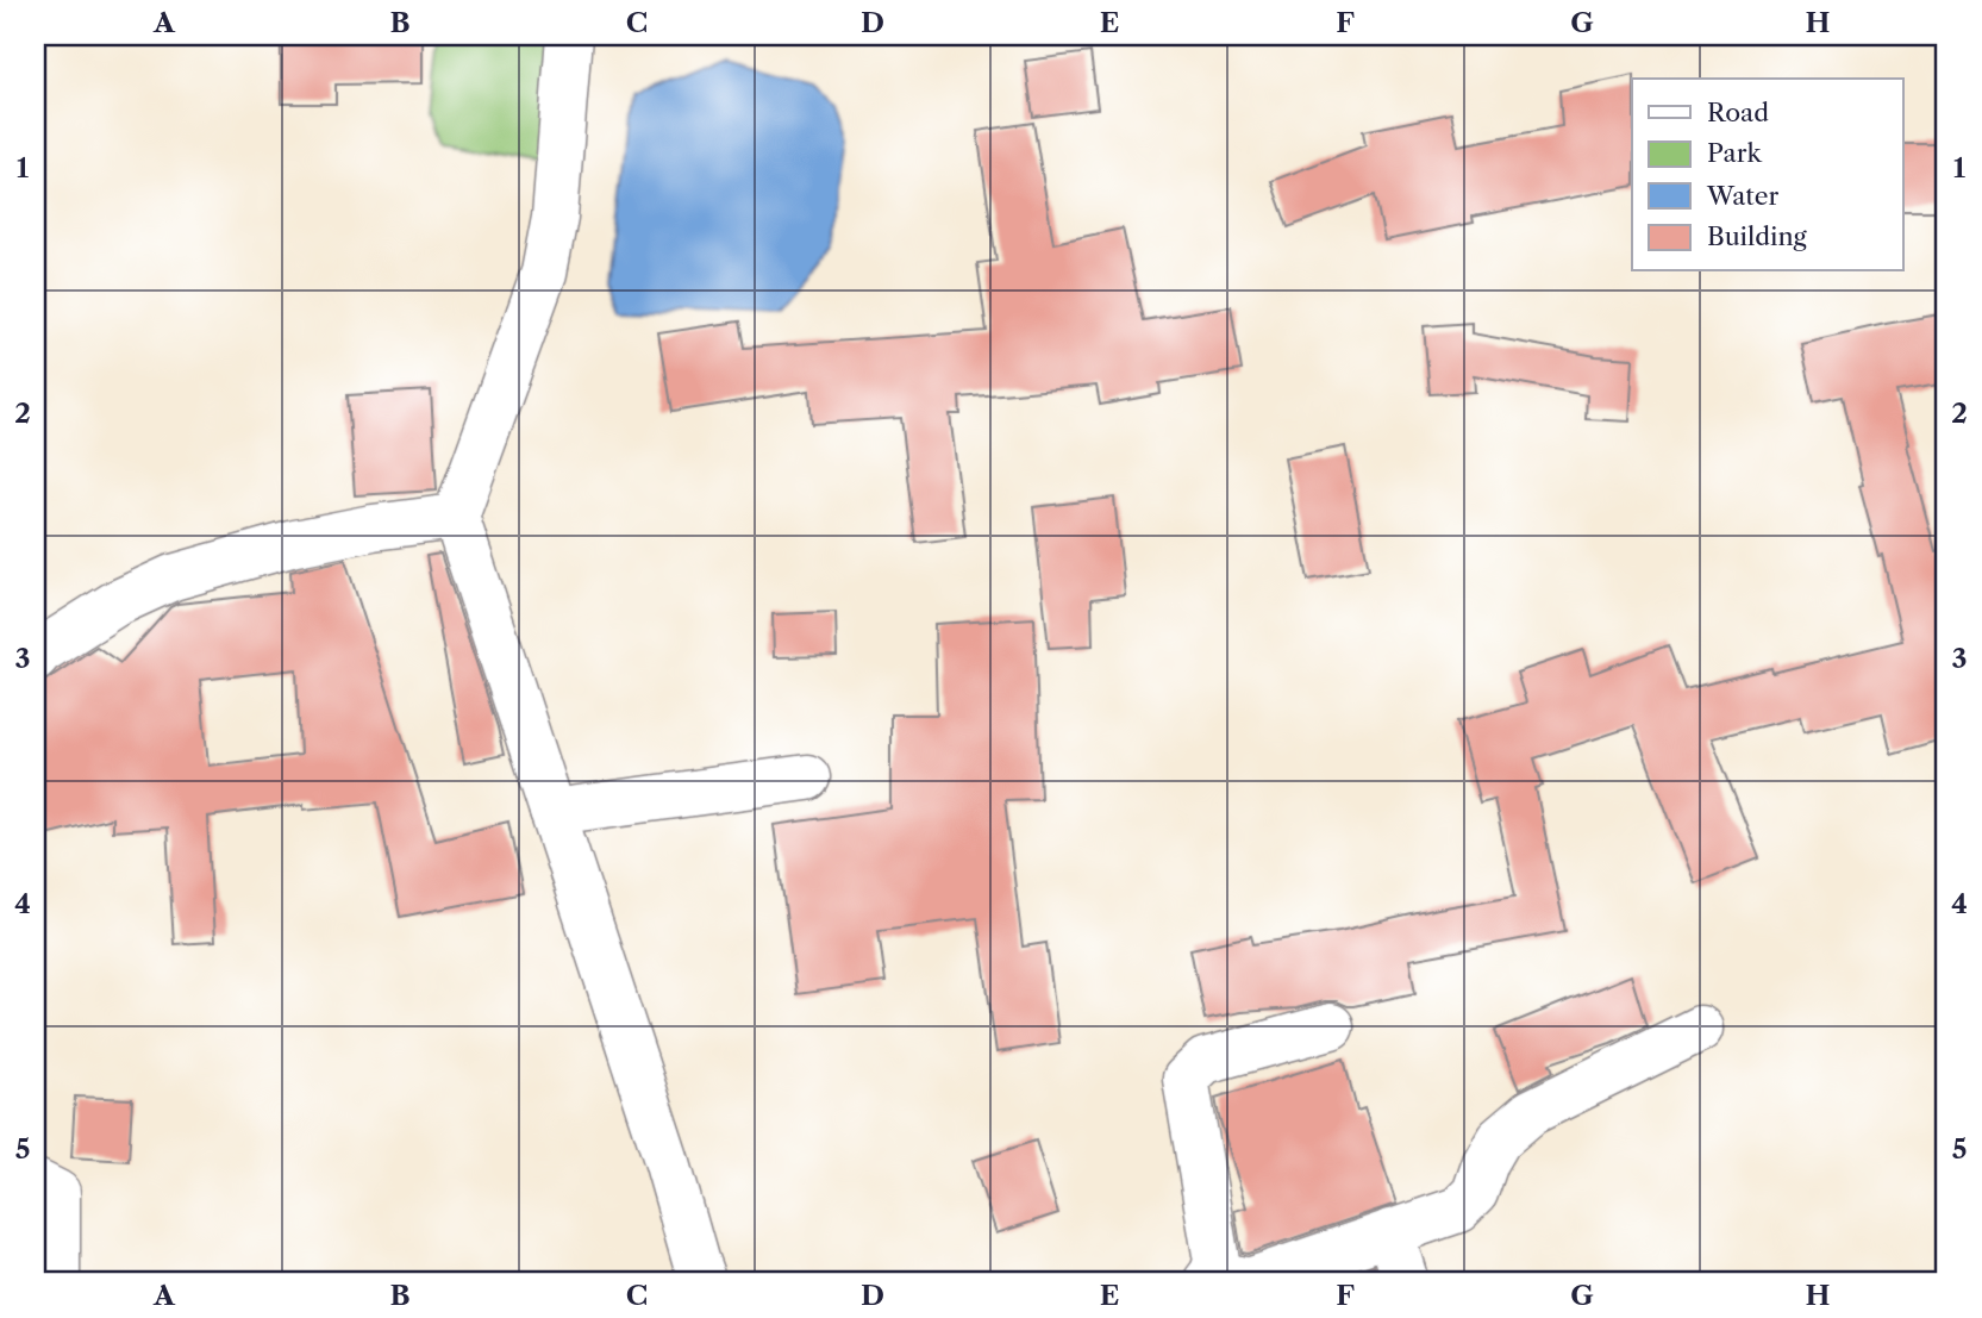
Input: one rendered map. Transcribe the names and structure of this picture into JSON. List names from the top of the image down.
{
  "legend": [
    "Road",
    "Park",
    "Water",
    "Building"
  ],
  "grid": {
    "columns": [
      "A",
      "B",
      "C",
      "D",
      "E",
      "F",
      "G",
      "H"
    ],
    "rows": [
      "1",
      "2",
      "3",
      "4",
      "5"
    ]
  }
}
